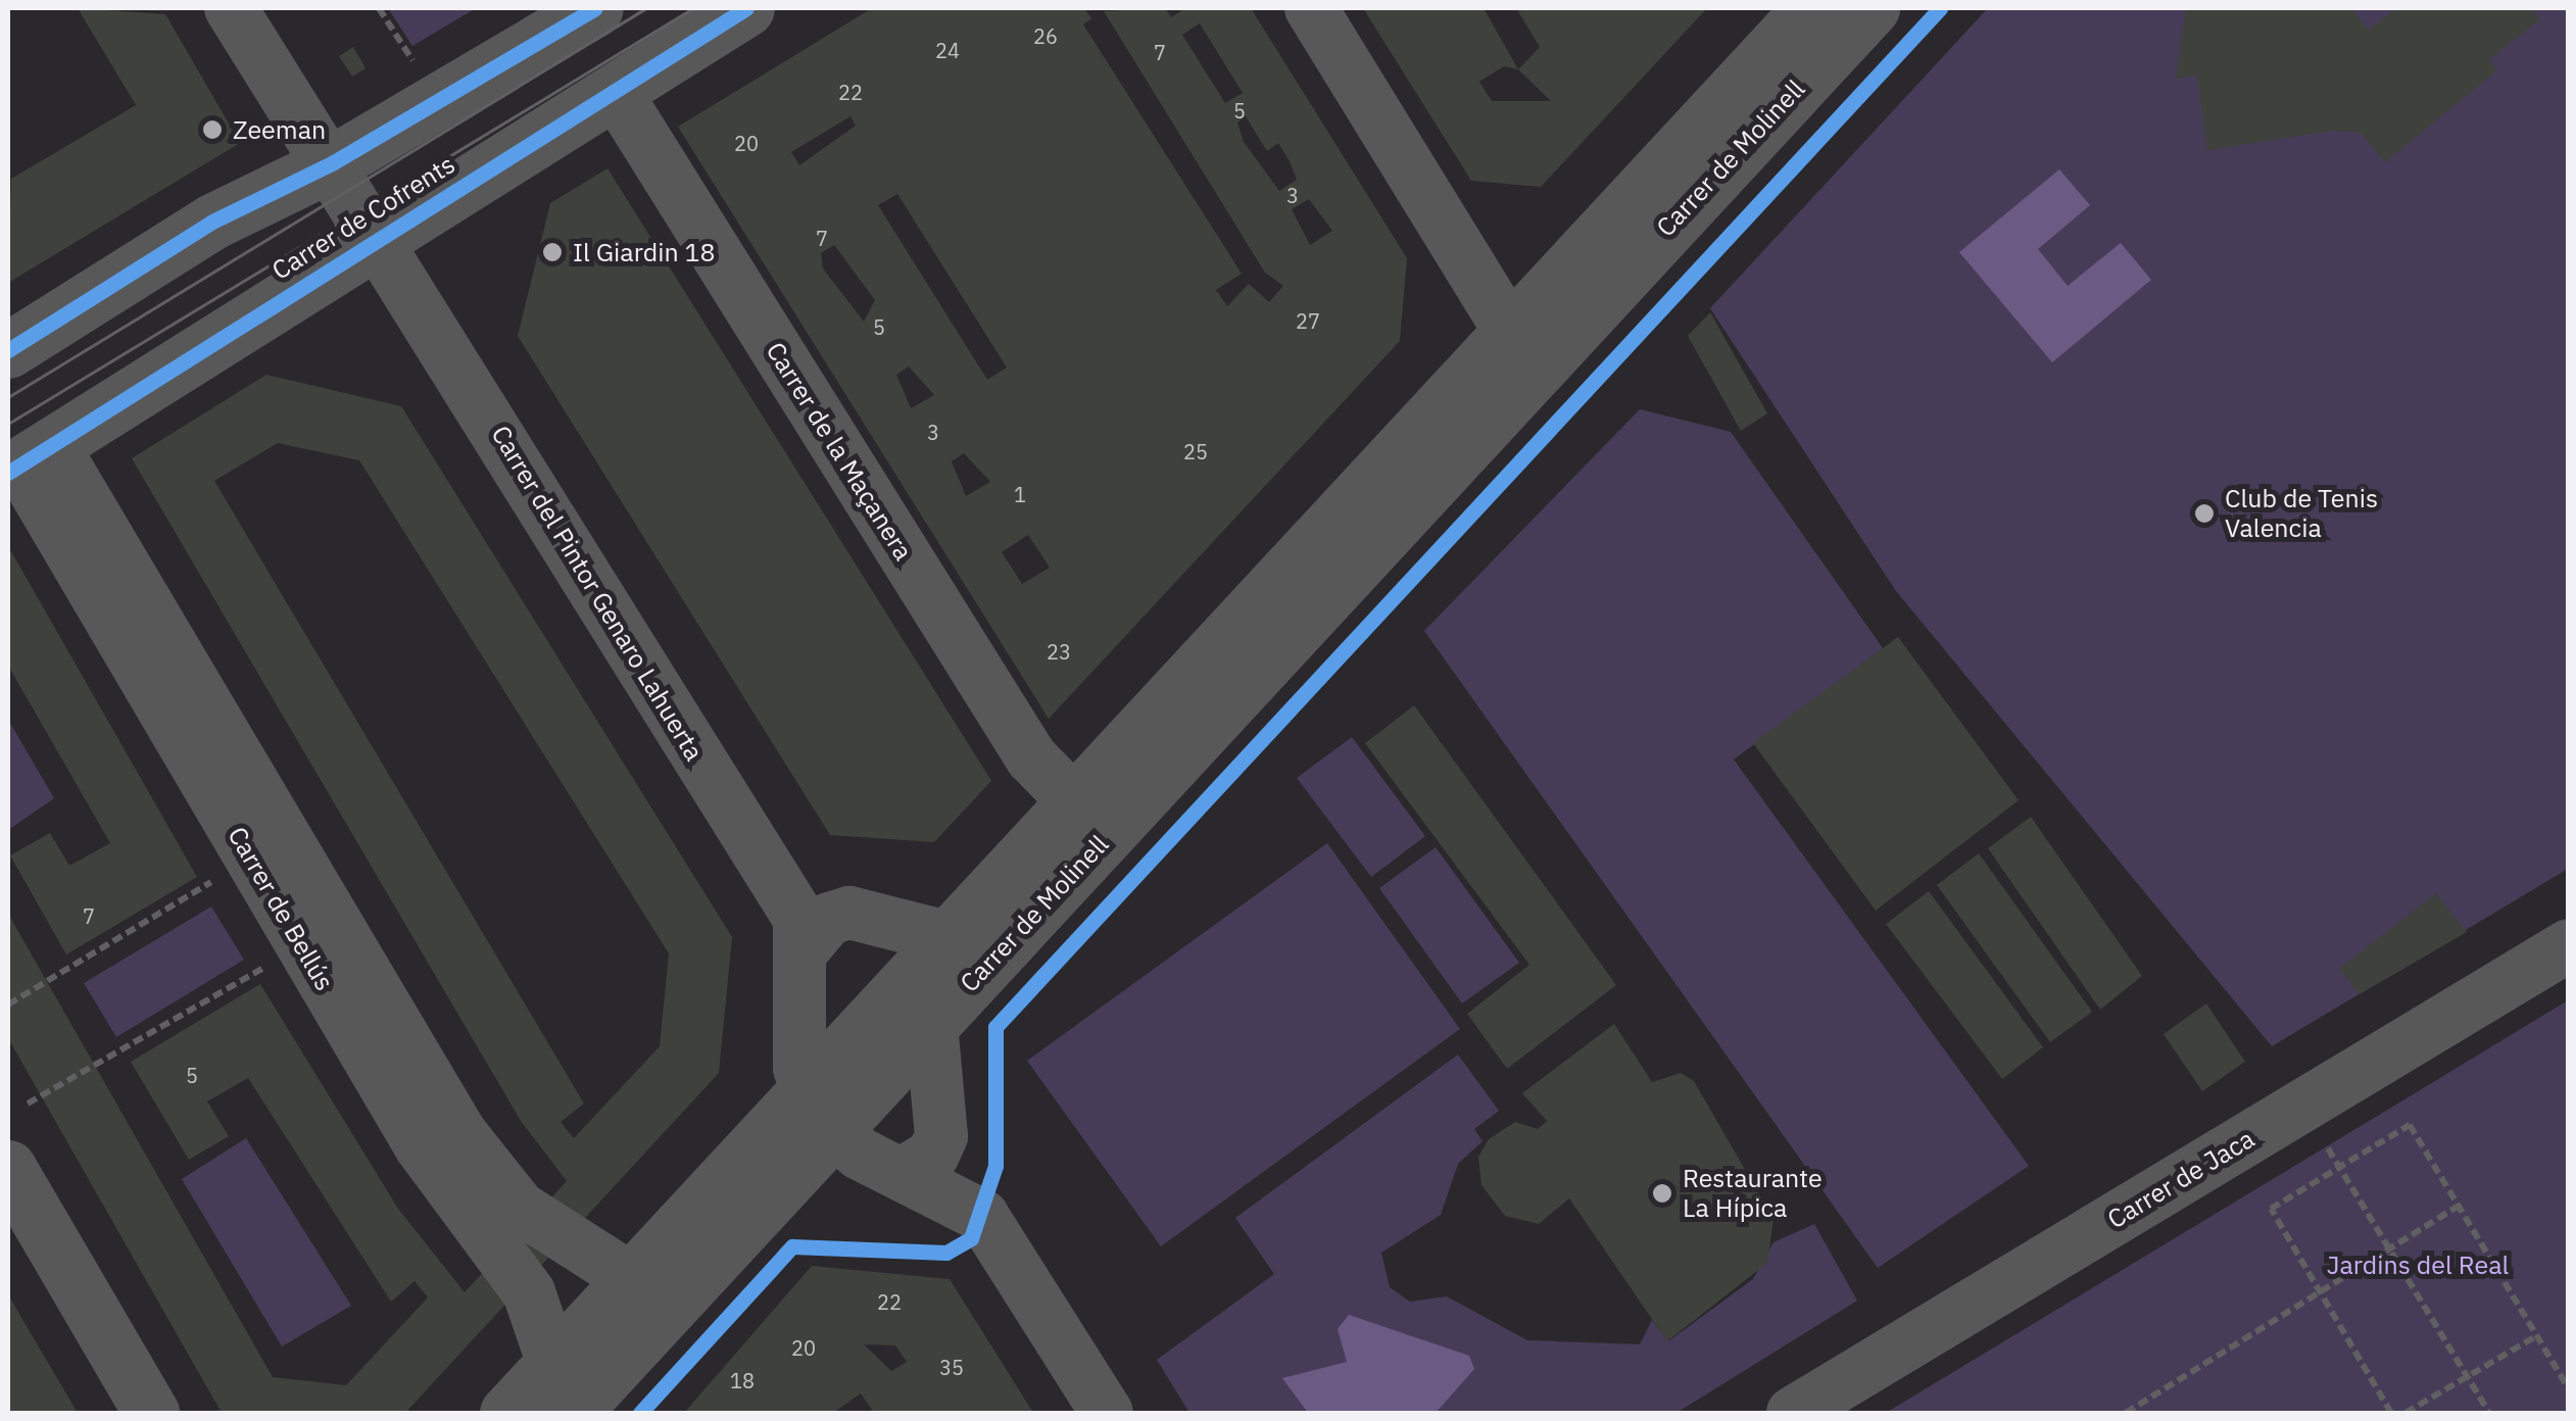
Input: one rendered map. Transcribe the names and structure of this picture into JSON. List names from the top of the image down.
{
  "streets": {
    "street": [
      "Carrer de Molinell",
      "Carrer de Cofrents",
      "Carrer de la Maçanera",
      "Carrer del Pintor Genaro Lahuerta",
      "Carrer de Bellús",
      "Carrer de Jaca"
    ]
  },
  "crossings": [
    ["Carrer de Molinell", "Carrer de la Maçanera"],
    ["Carrer de Molinell", "Carrer del Pintor Genaro Lahuerta"],
    ["Carrer de Molinell", "Carrer de Bellús"],
    ["Carrer de Cofrents", "Carrer de la Maçanera"],
    ["Carrer de Cofrents", "Carrer del Pintor Genaro Lahuerta"],
    ["Carrer de Cofrents", "Carrer de Bellús"]
  ],
  "parks": ["Jardins del Real"],
  "places": [
    "Zeeman",
    "Il Giardin 18",
    "Club de Tenis Valencia",
    "Restaurante La Hípica"
  ],
  "house_numbers": [
    "26",
    "24",
    "7",
    "22",
    "5",
    "20",
    "3",
    "7",
    "27",
    "5",
    "3",
    "25",
    "1",
    "23",
    "7",
    "5",
    "22",
    "20",
    "35",
    "18"
  ]
}
